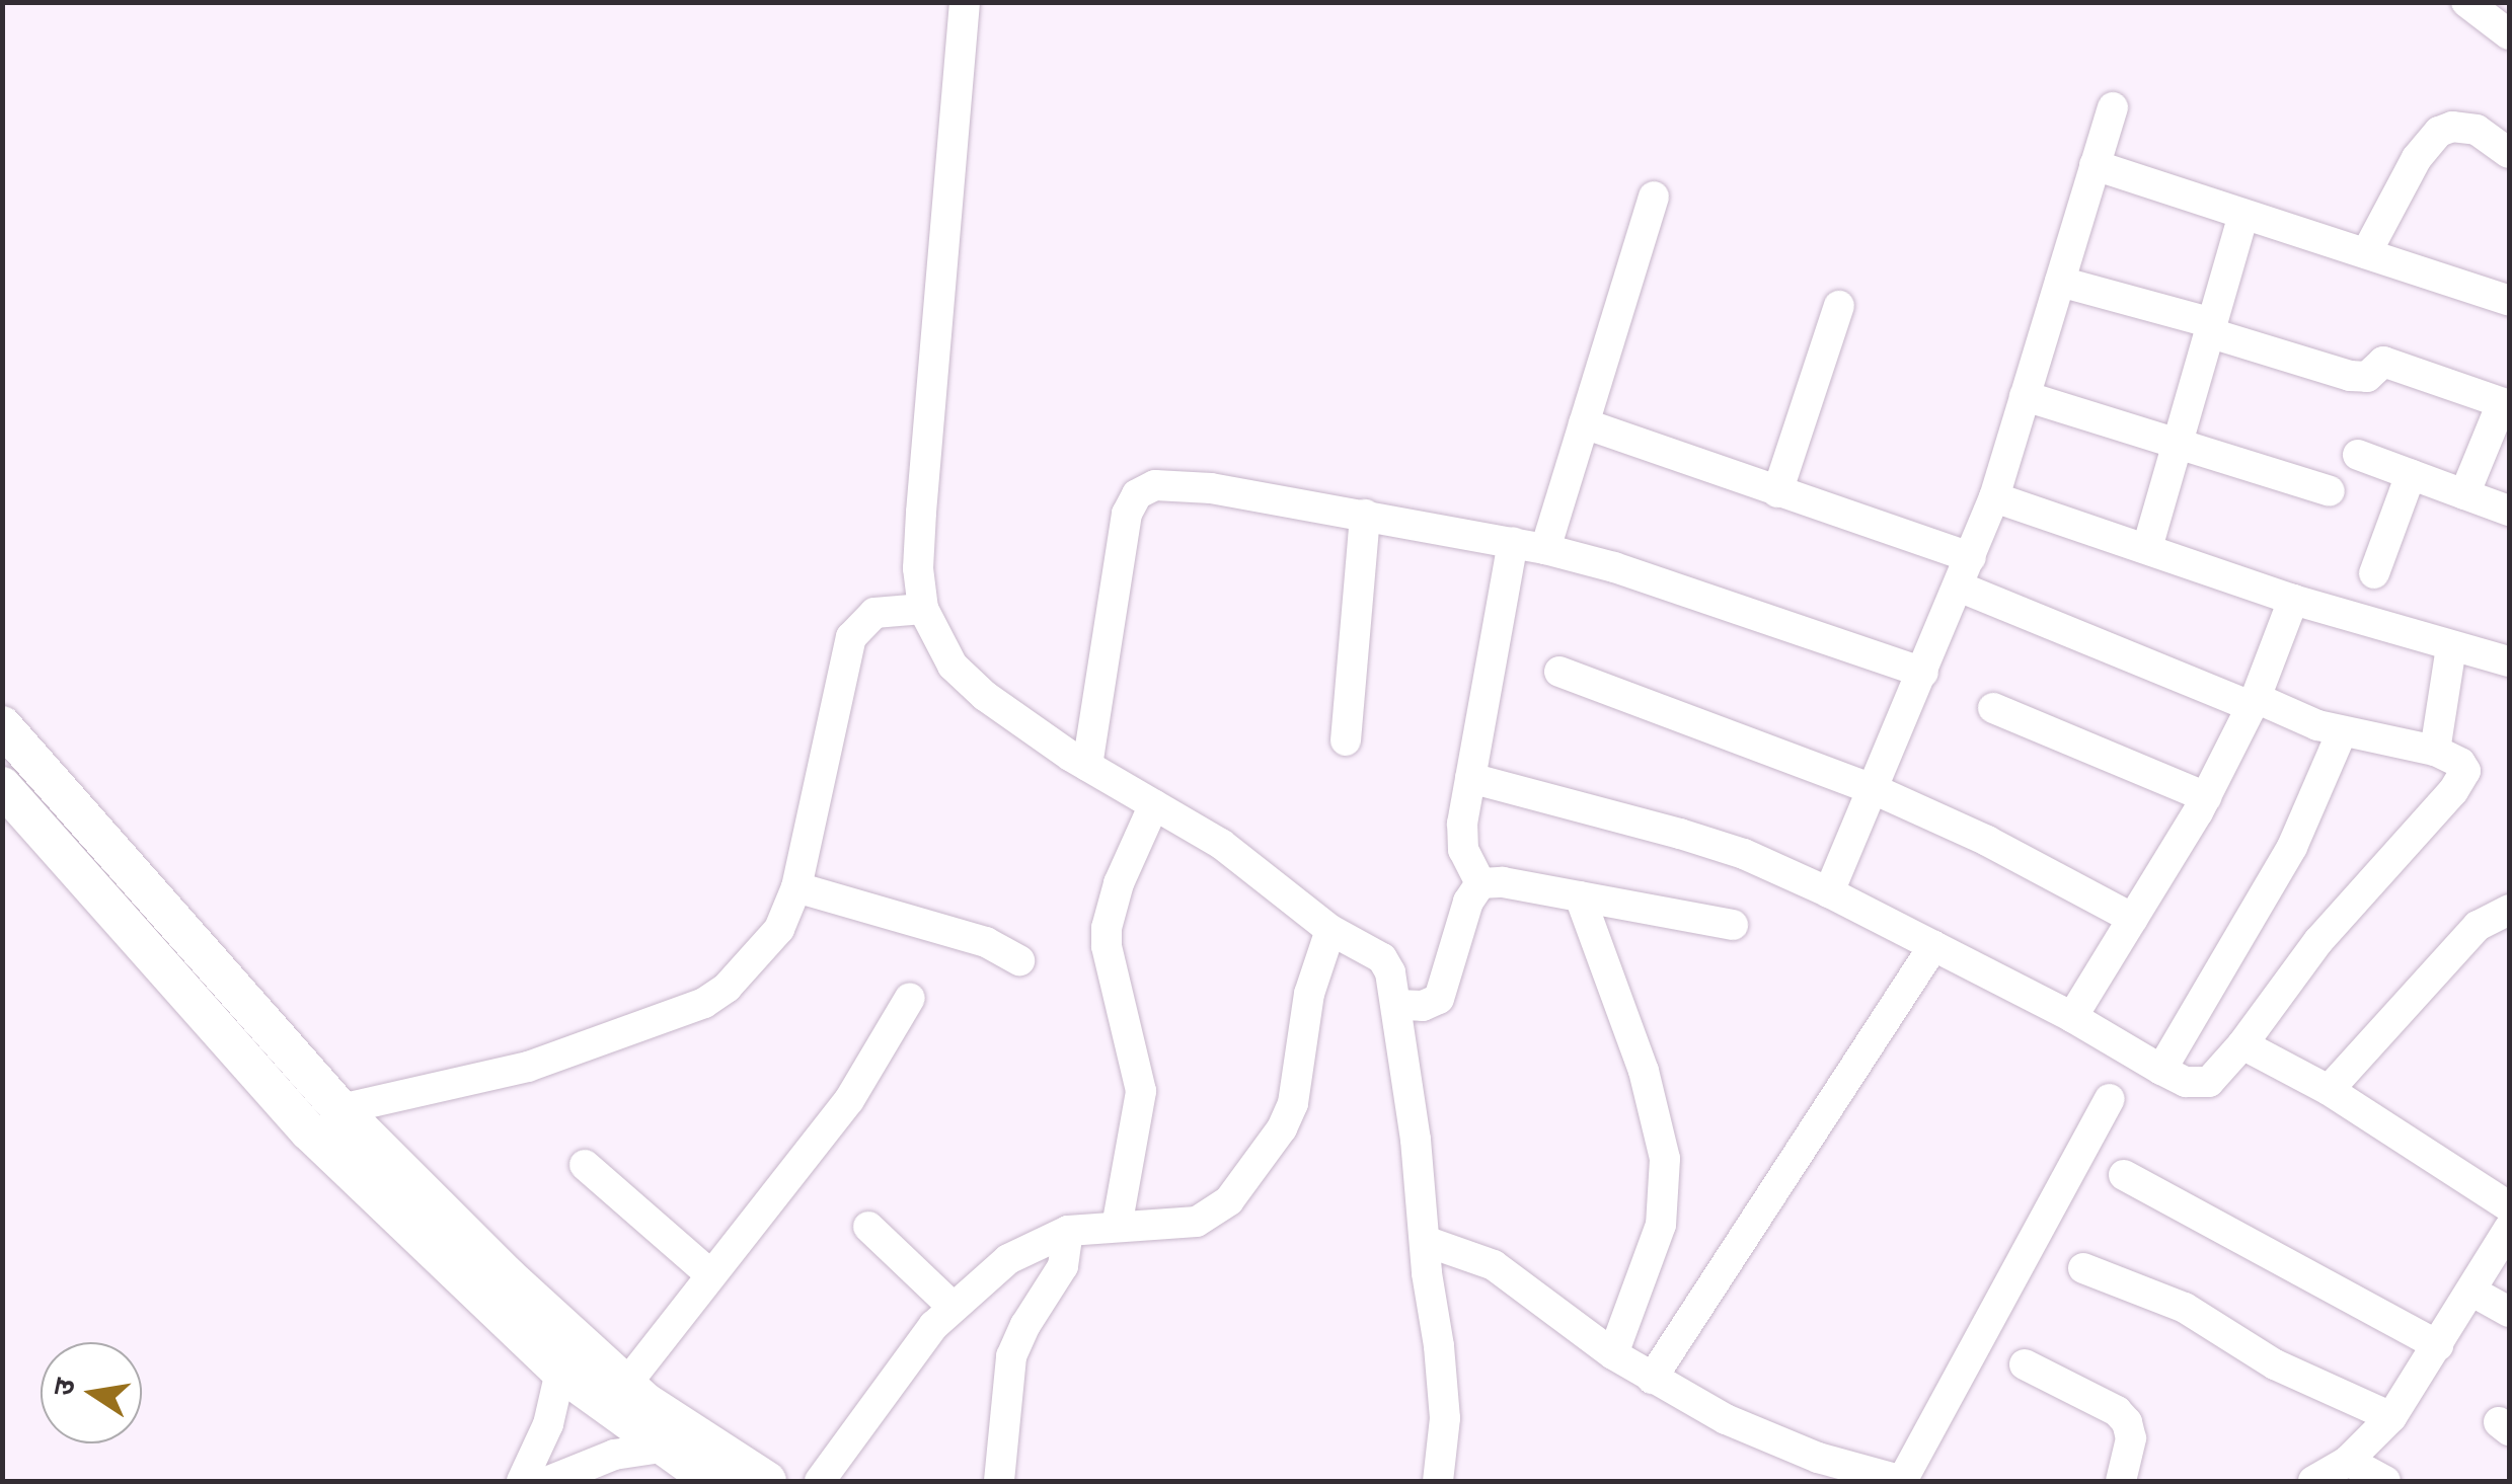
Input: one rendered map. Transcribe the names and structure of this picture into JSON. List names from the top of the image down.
{
  "north": "left"
}
